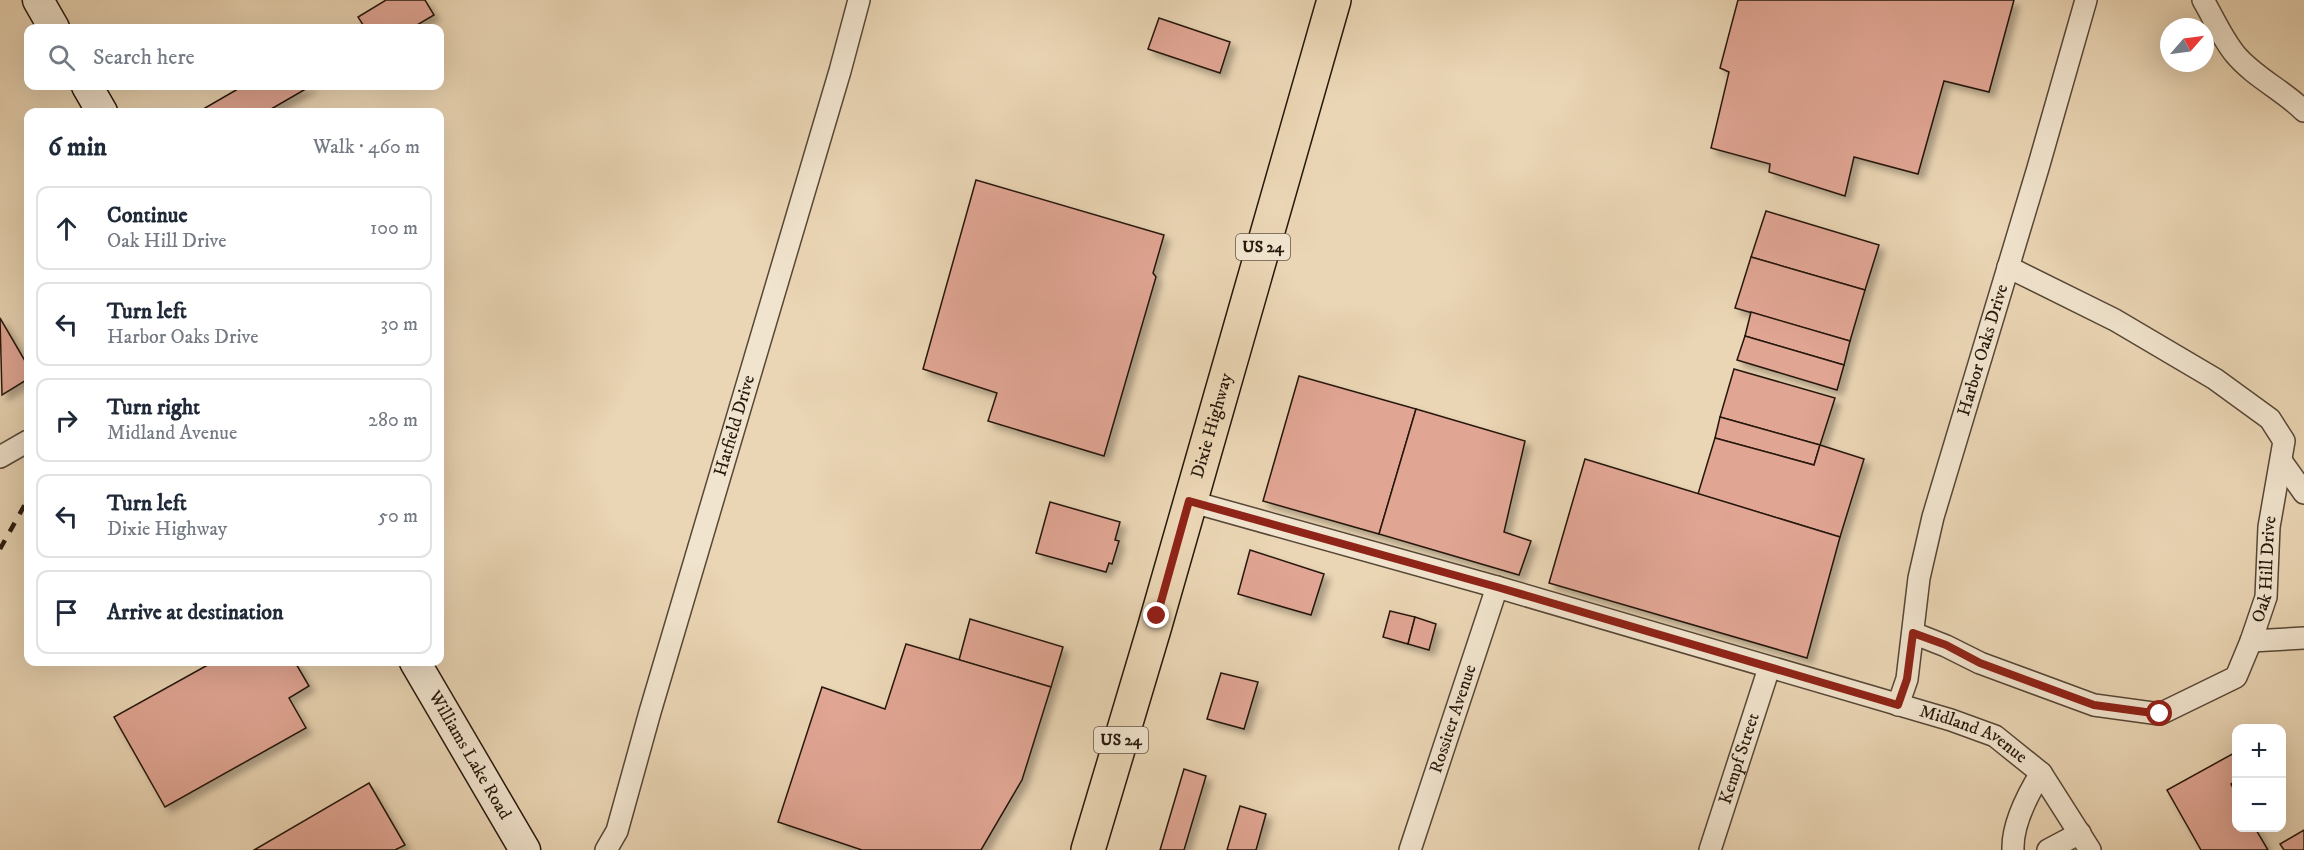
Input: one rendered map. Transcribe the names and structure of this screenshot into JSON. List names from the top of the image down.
{
  "streets": {
    "main road": ["US 24", "Dixie Highway", "Williams Lake Road"],
    "street": [
      "Harbor Oaks Drive",
      "Hatfield Drive",
      "Oak Hill Drive",
      "Rossiter Avenue",
      "Midland Avenue",
      "Kempf Street"
    ]
  },
  "crossings": [
    ["Harbor Oaks Drive", "Oak Hill Drive"],
    ["Harbor Oaks Drive", "Midland Avenue"],
    ["Dixie Highway", "Midland Avenue"],
    ["Rossiter Avenue", "Midland Avenue"],
    ["Midland Avenue", "Kempf Street"]
  ],
  "north": "top right",
  "page": {
    "search": "Search here",
    "heading": ["6 min", "Walk · 460 m"],
    "list": [
      ["Continue", "Oak Hill Drive", "100 m"],
      ["Turn left", "Harbor Oaks Drive", "30 m"],
      ["Turn right", "Midland Avenue", "280 m"],
      ["Turn left", "Dixie Highway", "50 m"],
      "Arrive at destination"
    ],
    "map_buttons": ["+", "−"]
  }
}
